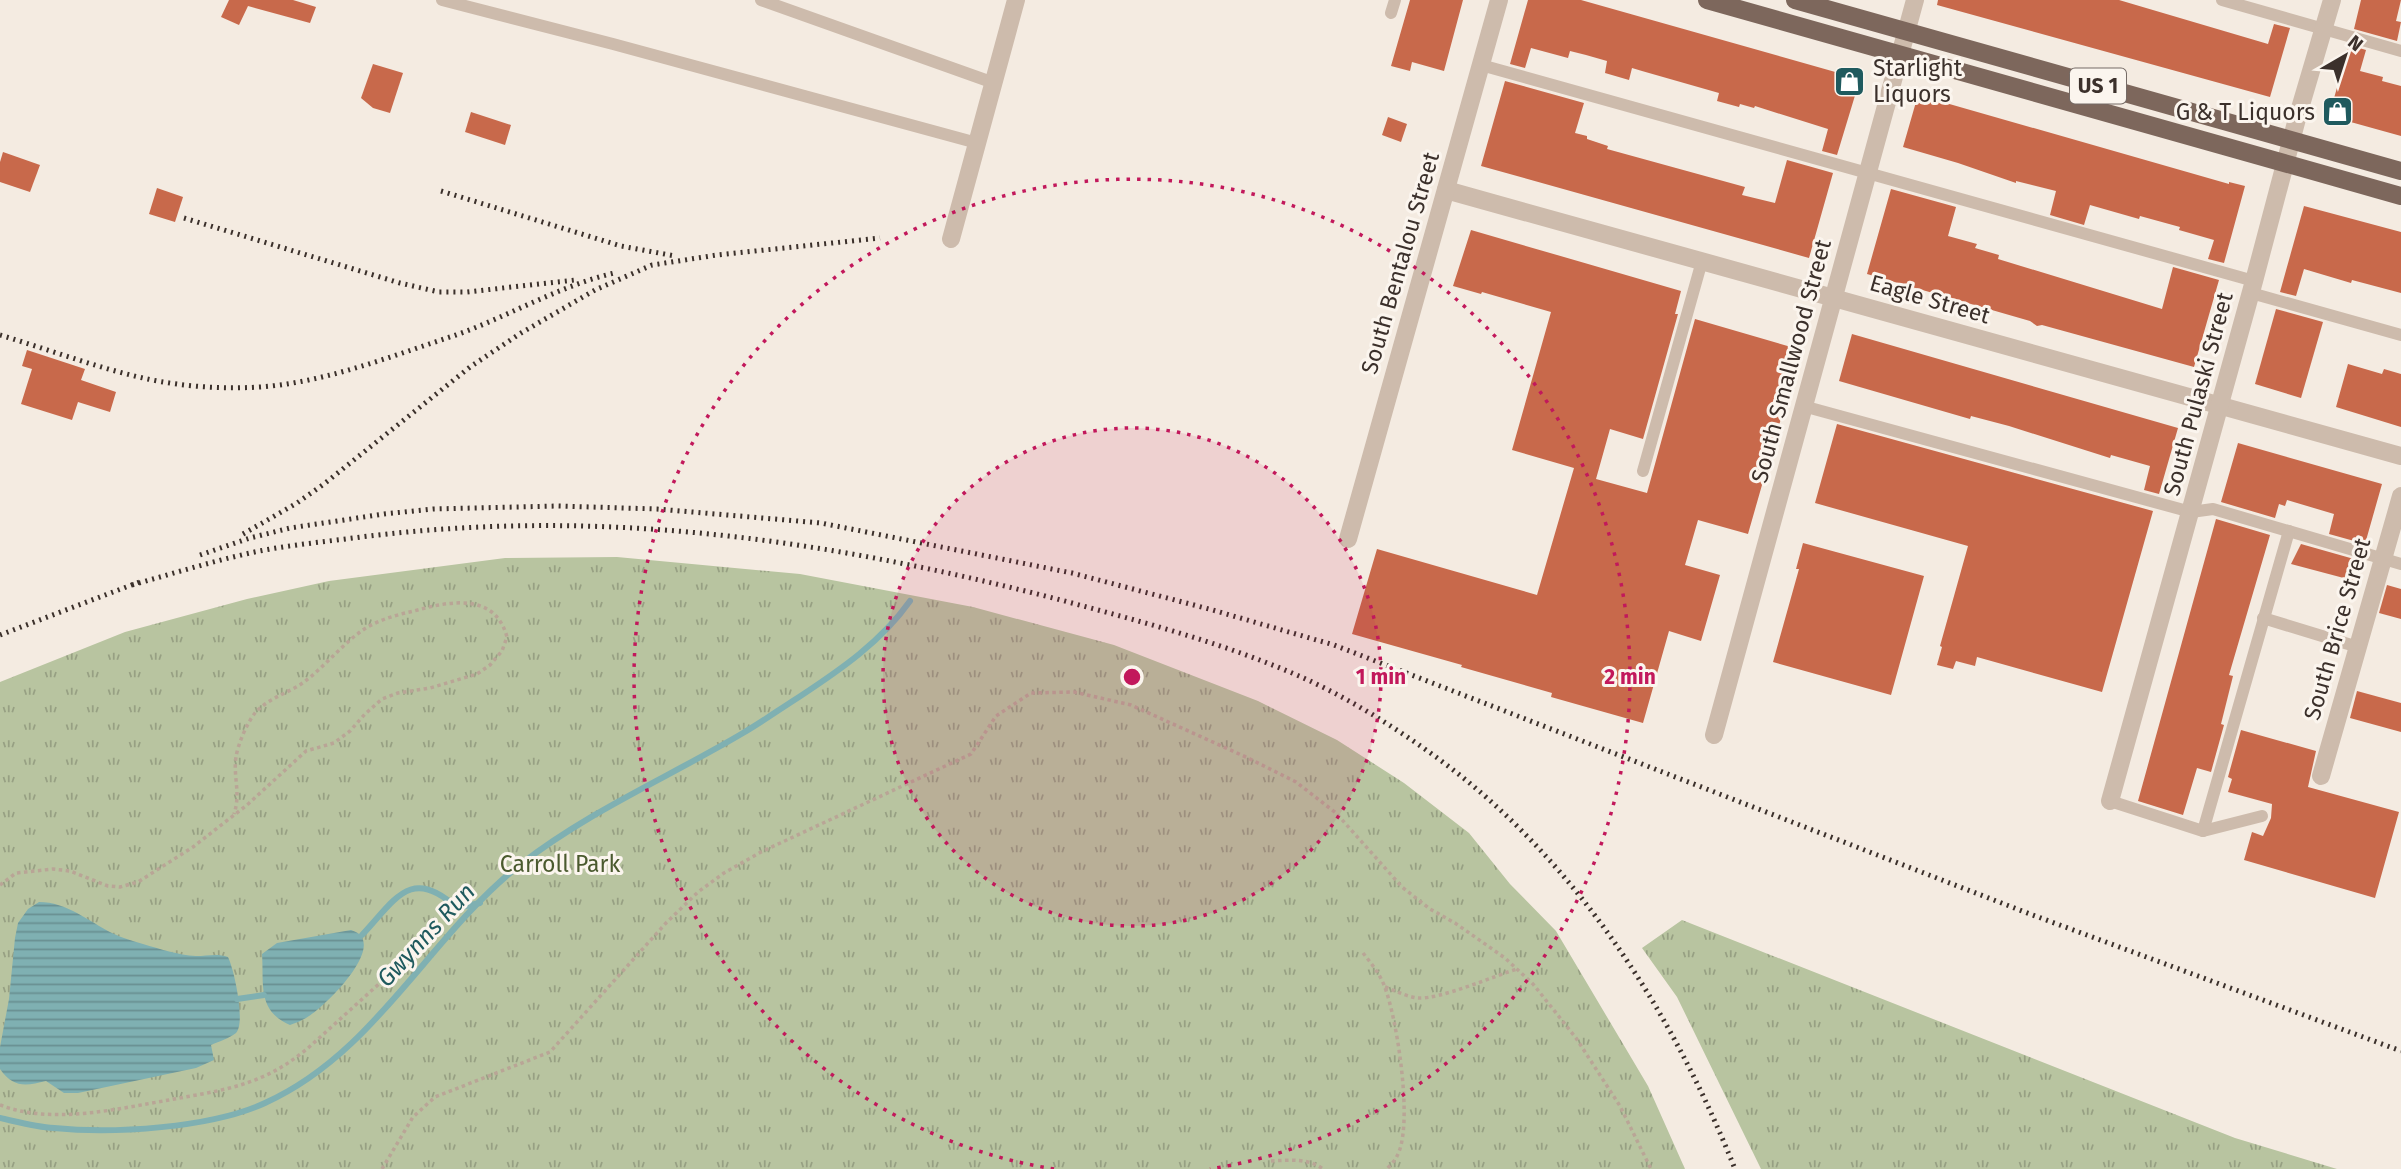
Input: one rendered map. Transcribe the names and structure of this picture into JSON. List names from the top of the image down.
{
  "streets": {
    "main road": ["US 1"],
    "street": [
      "South Bentalou Street",
      "Eagle Street",
      "South Smallwood Street",
      "South Pulaski Street",
      "South Brice Street"
    ]
  },
  "crossings": [
    ["US 1", "South Smallwood Street"],
    ["US 1", "South Pulaski Street"],
    ["South Bentalou Street", "Eagle Street"],
    ["Eagle Street", "South Smallwood Street"],
    ["Eagle Street", "South Pulaski Street"]
  ],
  "water": ["Gwynns Run"],
  "parks": ["Carroll Park"],
  "places": {
    "shop": ["Starlight Liquors", "G & T Liquors"]
  },
  "north": "top right",
  "rings": ["1 min", "2 min"]
}
